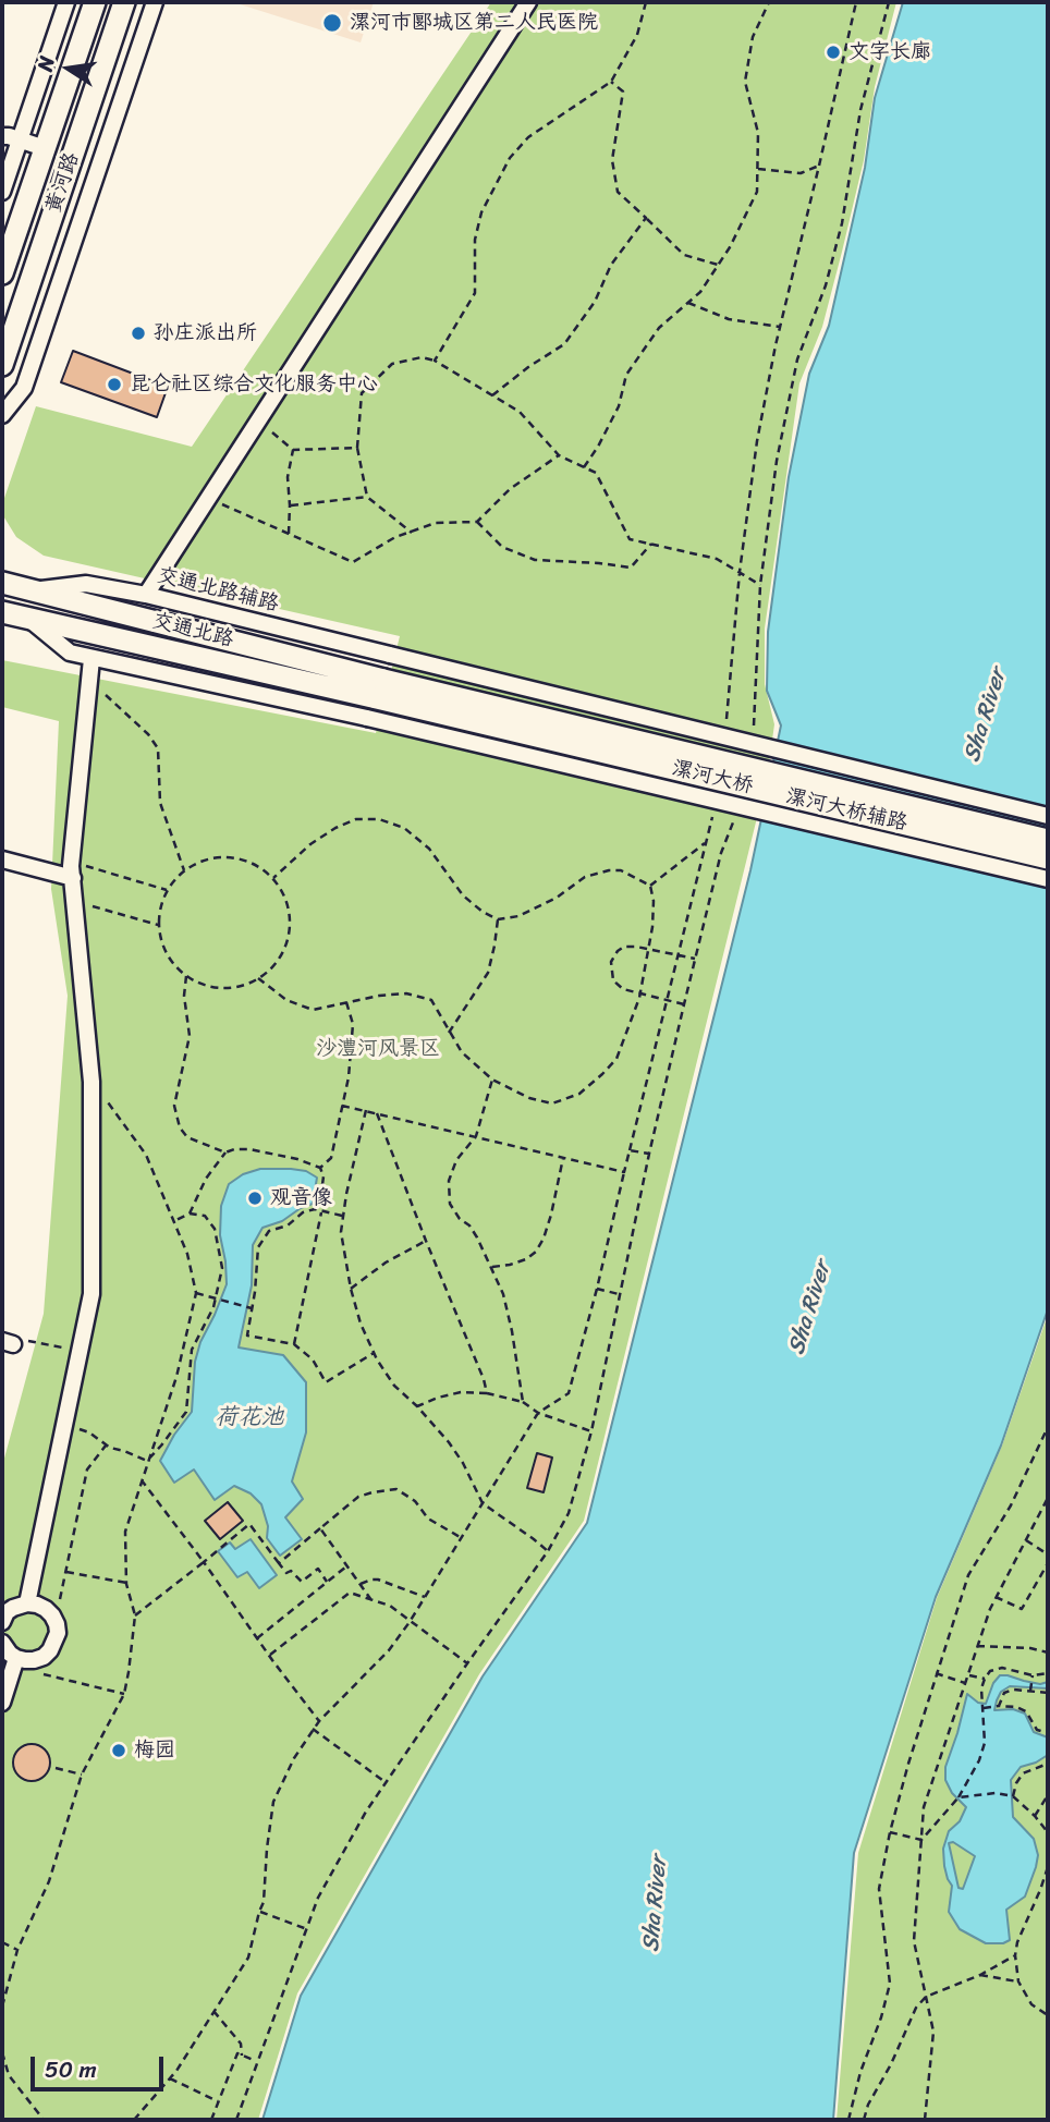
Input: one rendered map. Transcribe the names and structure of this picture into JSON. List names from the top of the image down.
{
  "streets": {
    "main road": ["黄河路", "交通北路", "漯河大桥"],
    "street": ["交通北路辅路", "漯河大桥辅路"]
  },
  "crossings": [
    ["交通北路辅路", "交通北路"],
    ["交通北路辅路", "漯河大桥辅路"],
    ["交通北路", "漯河大桥"]
  ],
  "water": ["Sha River", "荷花池"],
  "parks": ["沙澧河风景区"],
  "places": [
    "漯河市郾城区第二人民医院",
    "文字长廊",
    "孙庄派出所",
    "昆仑社区综合文化服务中心",
    "观音像",
    "梅园"
  ],
  "scale_bar": "50 m",
  "north": "left"
}
